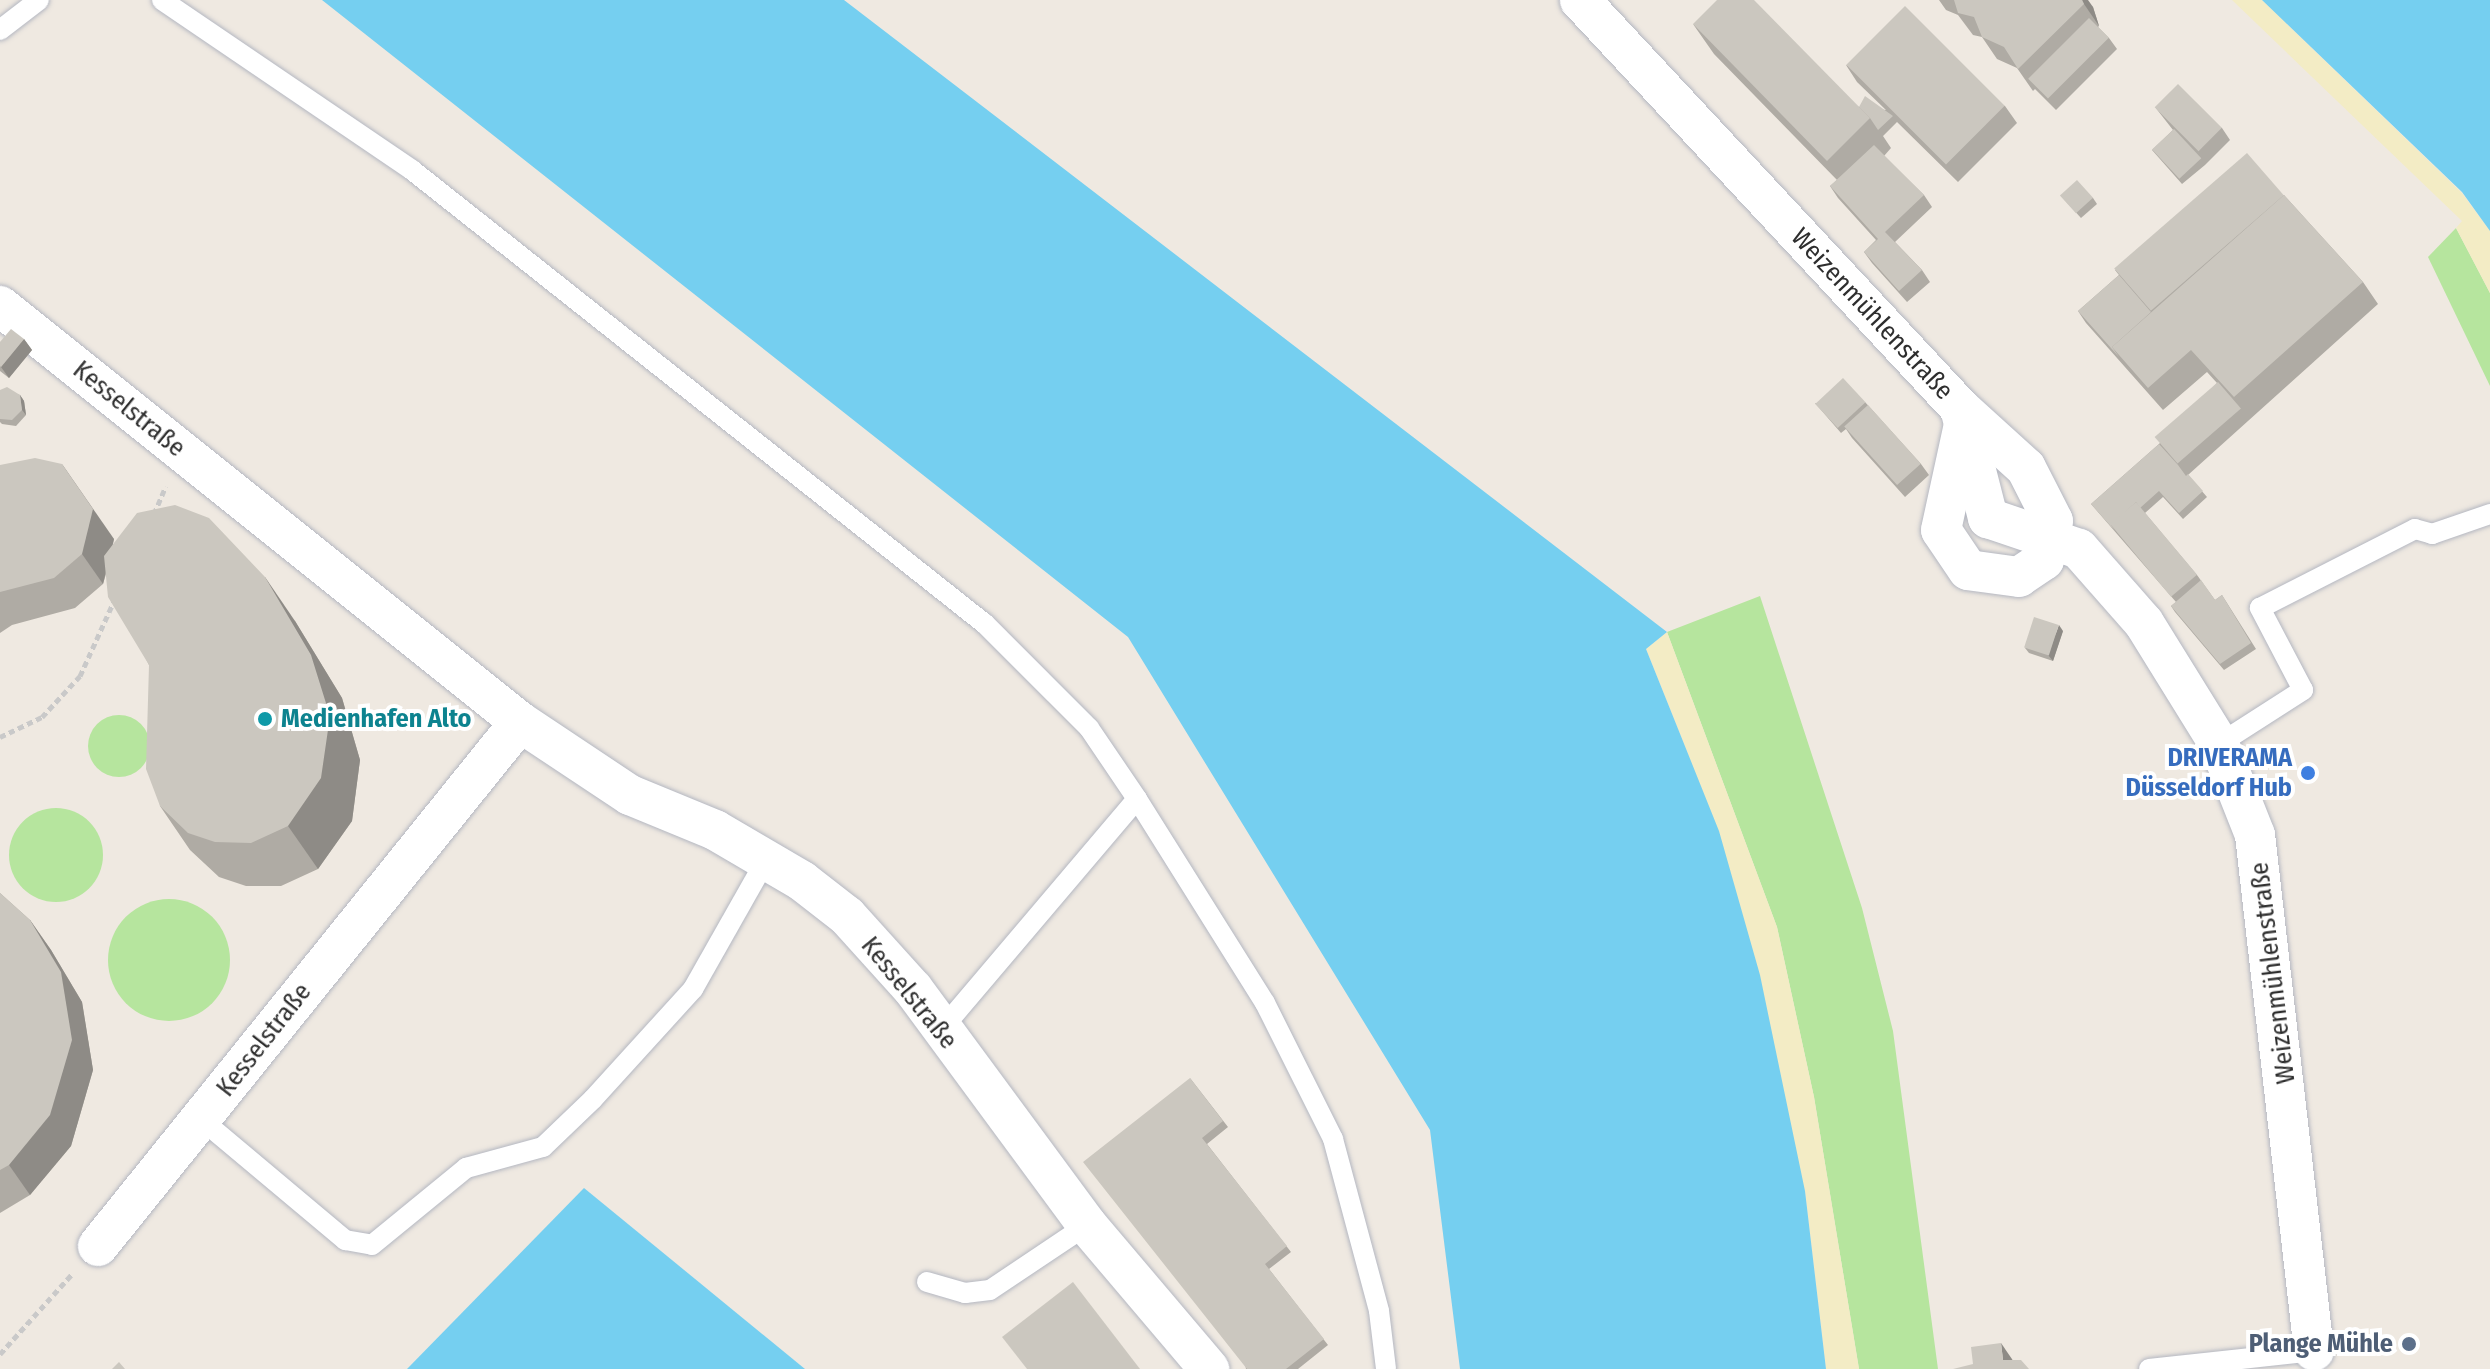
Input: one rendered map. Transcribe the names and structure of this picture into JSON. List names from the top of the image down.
{
  "streets": {
    "street": ["Weizenmühlenstraße", "Kesselstraße"]
  },
  "places": ["Medienhafen Alto", "DRIVERAMA Düsseldorf Hub", "Plange Mühle"]
}
